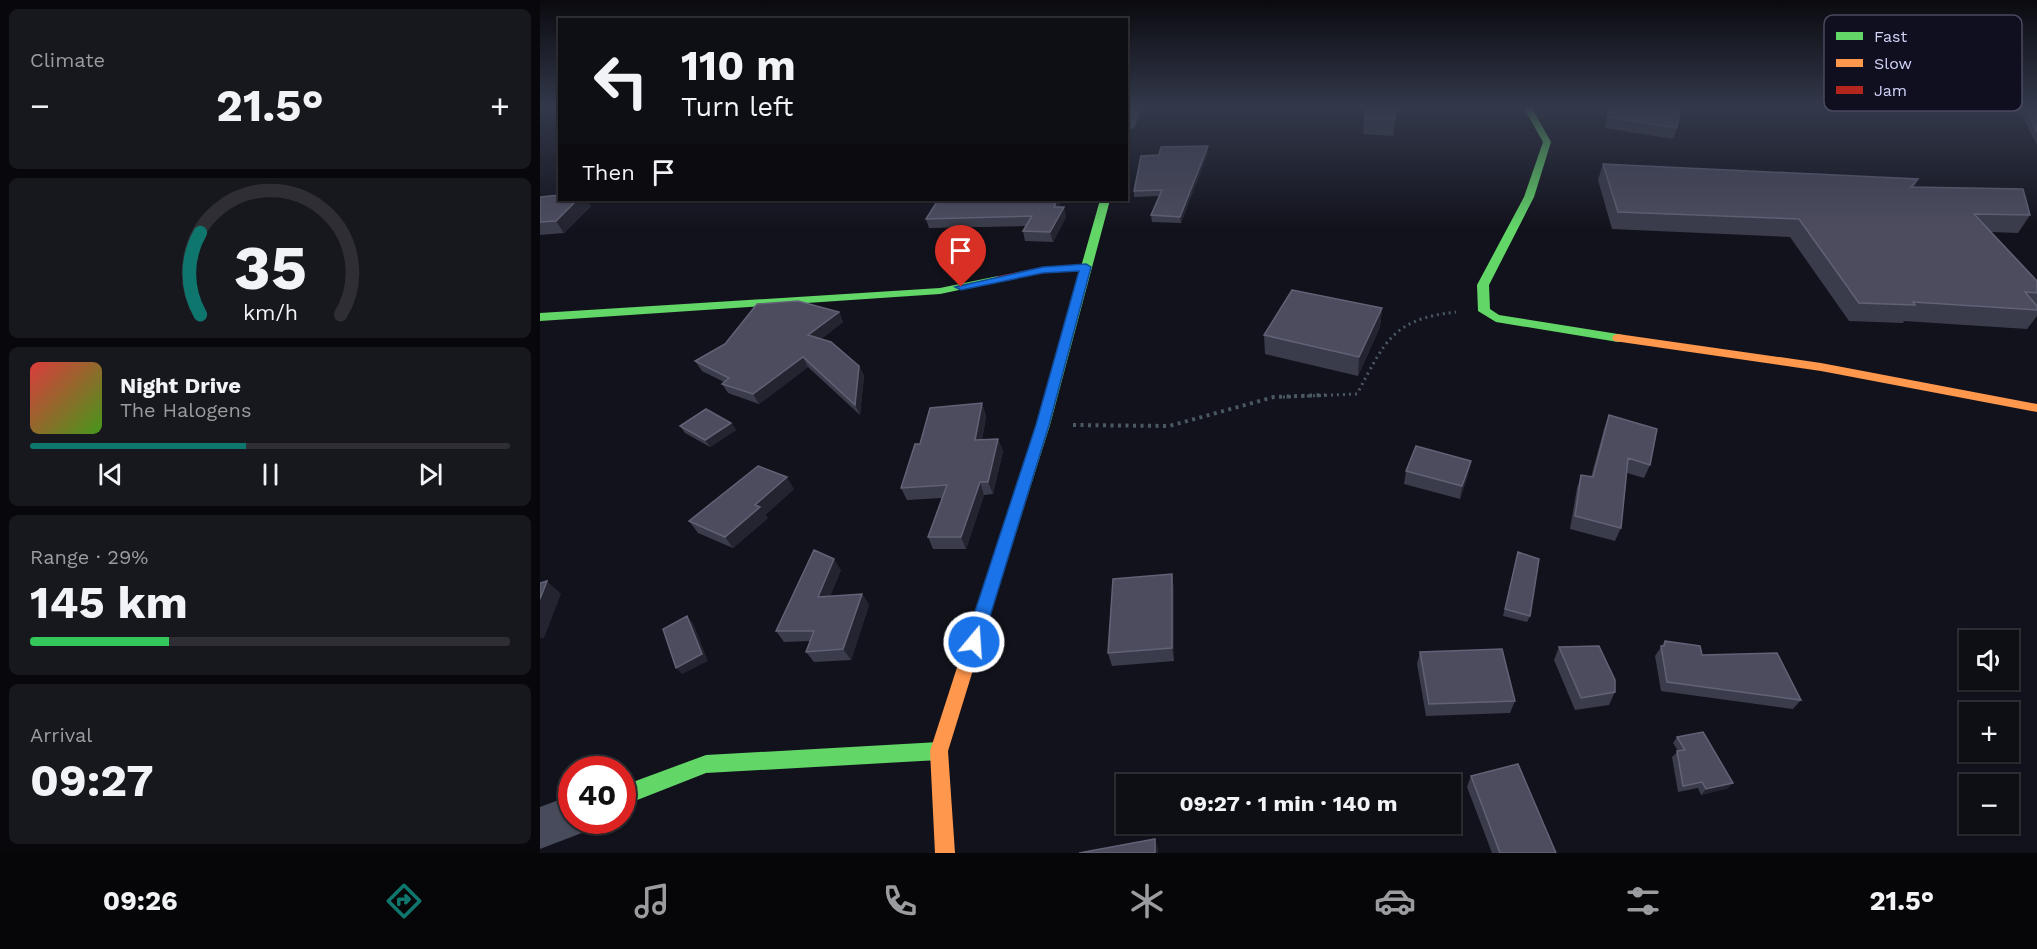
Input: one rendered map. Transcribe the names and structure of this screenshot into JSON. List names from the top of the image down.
{
  "legend": ["Fast", "Slow", "Jam"],
  "page": {
    "tile": [
      "Climate",
      ["Range · 29%", "145 km"],
      ["Arrival", "09:27"]
    ],
    "turn": ["110 m", "Turn left"],
    "heat": ["−", "21.5°", "+"],
    "then": "Then",
    "song": ["Night Drive", "The Halogens"],
    "map_buttons": ["+", "−"],
    "limit": "40",
    "trip": "09:27 · 1 min · 140 m",
    "tabs": ["09:26", "21.5°"],
    "gauge": ["35", "km/h"]
  }
}
